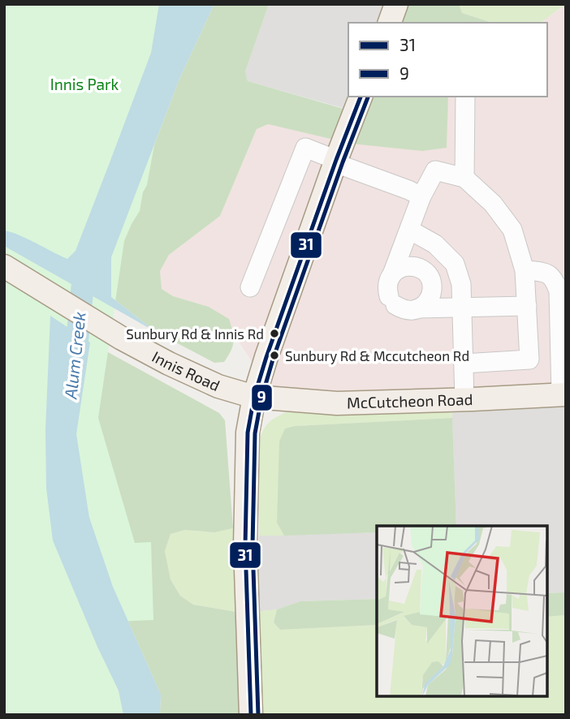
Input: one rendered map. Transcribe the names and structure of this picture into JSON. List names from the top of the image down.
{
  "streets": {
    "main road": ["Innis Road", "McCutcheon Road"]
  },
  "crossings": [
    ["Innis Road", "McCutcheon Road"]
  ],
  "water": ["Alum Creek"],
  "parks": ["Innis Park"],
  "places": ["Sunbury Rd & Innis Rd", "Sunbury Rd & Mccutcheon Rd"],
  "lines": ["transit line 31", "transit line 9"],
  "legend": ["31", "9"]
}
